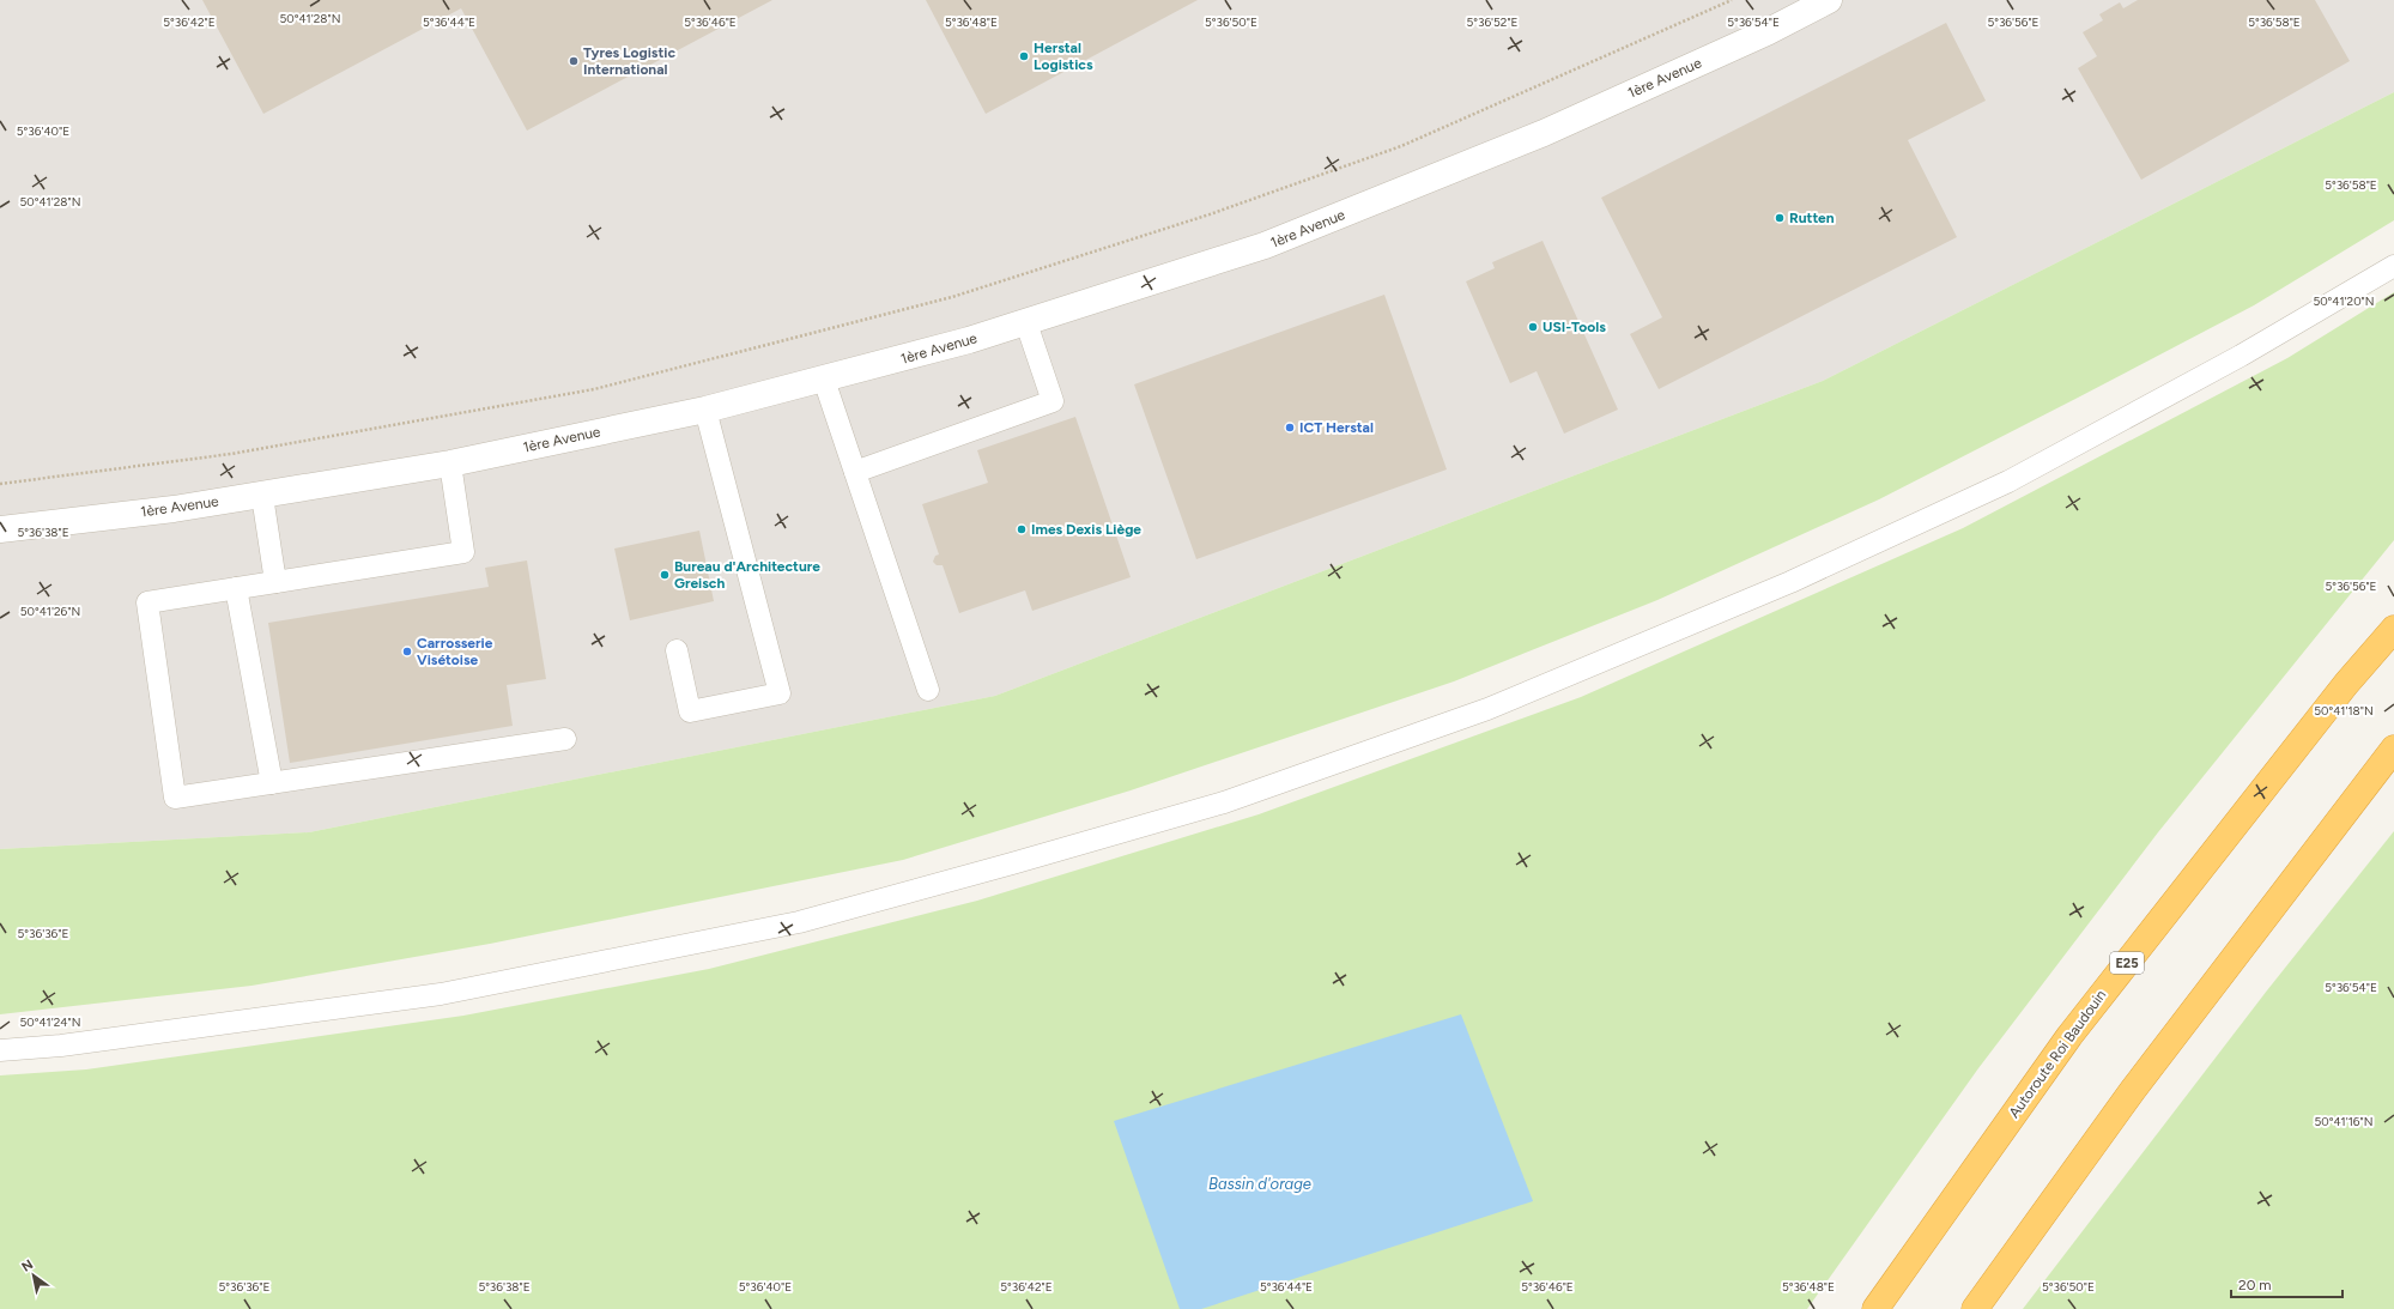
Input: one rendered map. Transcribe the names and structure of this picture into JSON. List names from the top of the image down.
{
  "streets": {
    "highway": ["E25", "Autoroute Roi Baudouin"],
    "street": ["1ère Avenue"]
  },
  "water": ["Bassin d'orage"],
  "places": [
    "Herstal Logistics",
    "Tyres Logistic International",
    "Rutten",
    "USI-Tools",
    "ICT Herstal",
    "Imes Dexis Liège",
    "Bureau d'Architecture Greisch",
    "Carrosserie Visétoise"
  ],
  "scale_bar": "20 m",
  "north": "top left",
  "coordinates": [
    "50°41'28\"N",
    "5°36'58\"E",
    "5°36'42\"E",
    "5°36'44\"E",
    "5°36'46\"E",
    "5°36'48\"E",
    "5°36'50\"E",
    "5°36'52\"E",
    "5°36'54\"E",
    "5°36'56\"E",
    "5°36'40\"E",
    "50°41'20\"N",
    "5°36'38\"E",
    "50°41'26\"N",
    "50°41'18\"N",
    "5°36'36\"E",
    "50°41'24\"N",
    "50°41'16\"N"
  ]
}
